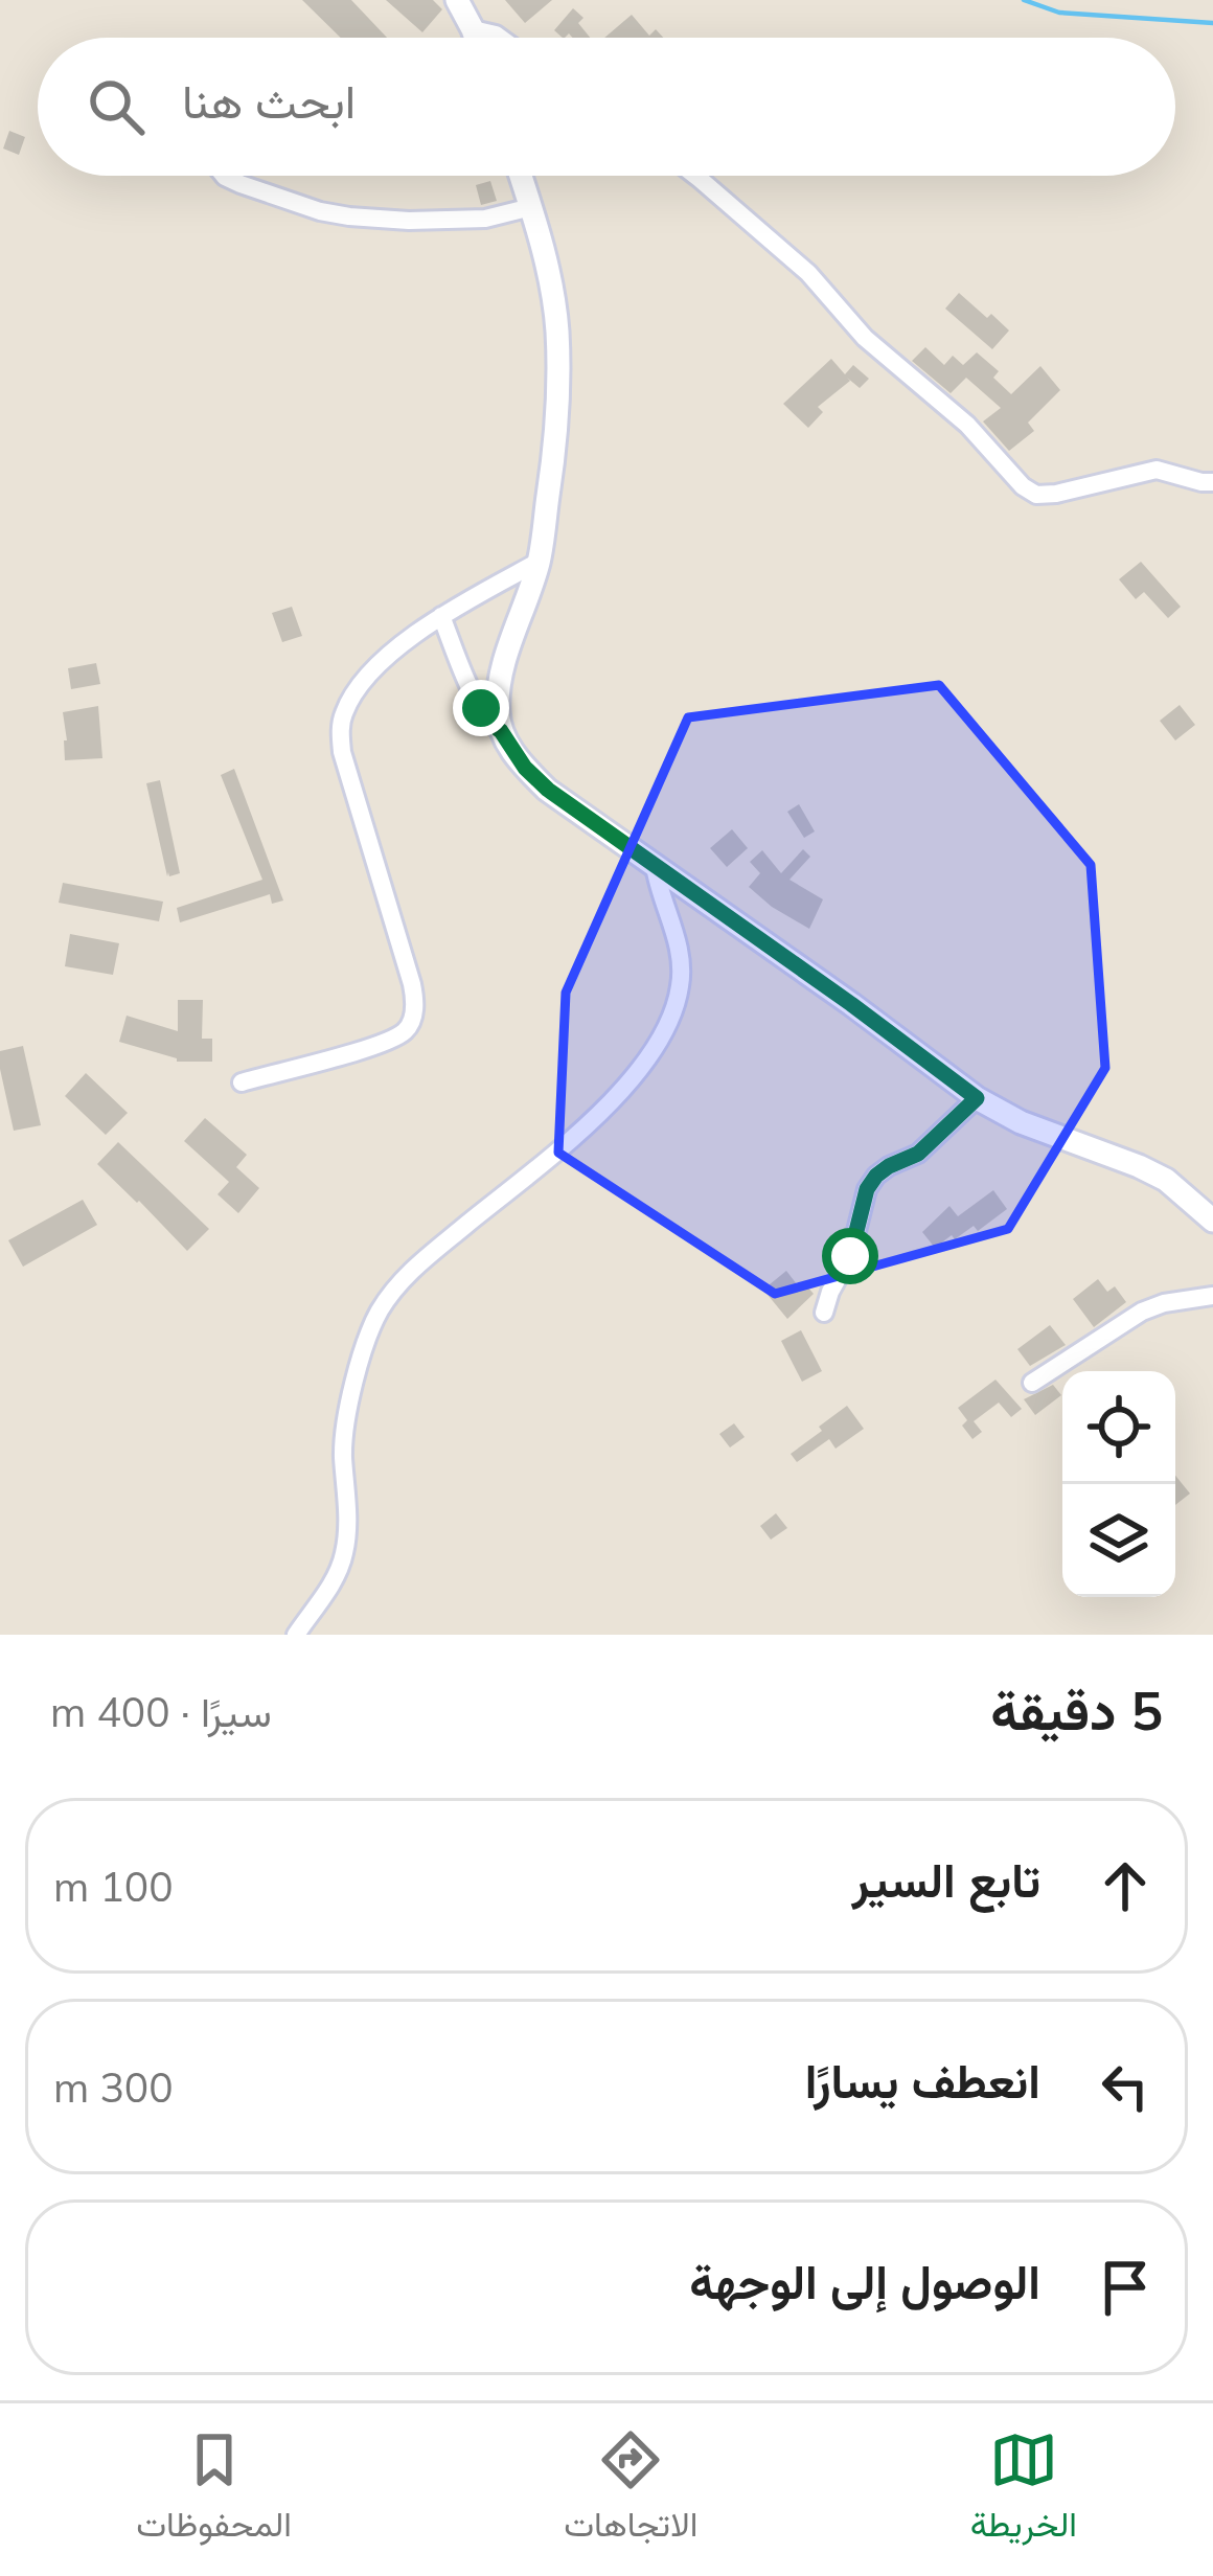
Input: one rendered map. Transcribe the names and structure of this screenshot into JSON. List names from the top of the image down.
{
  "page": {
    "search": "ابحث هنا",
    "heading": ["5 دقيقة", "سيرًا · 400 m"],
    "list": [
      ["تابع السير", "100 m"],
      ["انعطف يسارًا", "300 m"],
      "الوصول إلى الوجهة"
    ],
    "nav": ["الخريطة", "الاتجاهات", "المحفوظات"]
  }
}
